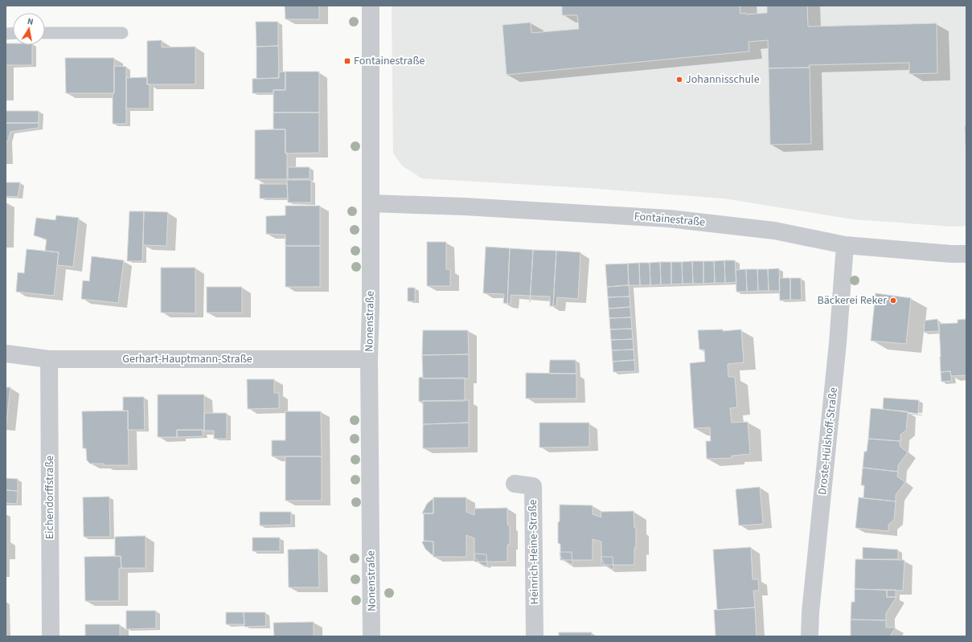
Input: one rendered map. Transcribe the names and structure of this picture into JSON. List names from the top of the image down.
{
  "streets": {
    "street": [
      "Fontainestraße",
      "Nonenstraße",
      "Gerhart-Hauptmann-Straße",
      "Droste-Hülshoff-Straße",
      "Eichendorffstraße",
      "Heinrich-Heine-Straße"
    ]
  },
  "crossings": [
    ["Fontainestraße", "Nonenstraße"],
    ["Fontainestraße", "Droste-Hülshoff-Straße"],
    ["Nonenstraße", "Gerhart-Hauptmann-Straße"],
    ["Gerhart-Hauptmann-Straße", "Eichendorffstraße"]
  ],
  "places": {
    "transit": ["Fontainestraße"],
    "other": ["Johannisschule", "Bäckerei Reker"]
  },
  "north": "top"
}
